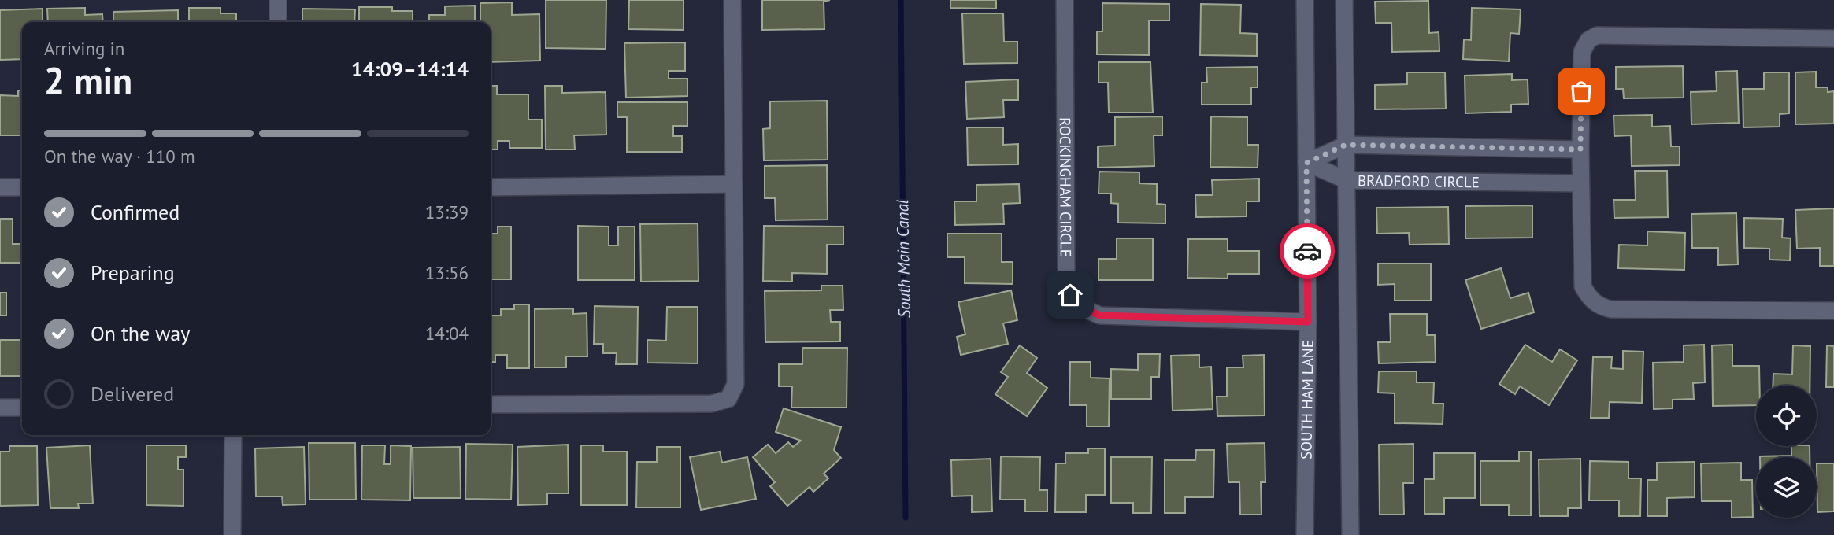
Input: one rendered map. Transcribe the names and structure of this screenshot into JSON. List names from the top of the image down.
{
  "streets": {
    "street": ["BRADFORD CIRCLE", "ROCKINGHAM CIRCLE", "SOUTH HAM LANE"]
  },
  "crossings": [
    ["BRADFORD CIRCLE", "SOUTH HAM LANE"],
    ["ROCKINGHAM CIRCLE", "SOUTH HAM LANE"]
  ],
  "water": ["South Main Canal"],
  "page": {
    "heading": ["2 min", "Arriving in", "14:09–14:14"],
    "bar": "On the way · 110 m",
    "list": [
      ["Confirmed", "13:39"],
      ["Preparing", "13:56"],
      ["On the way", "14:04"],
      "Delivered"
    ]
  }
}
